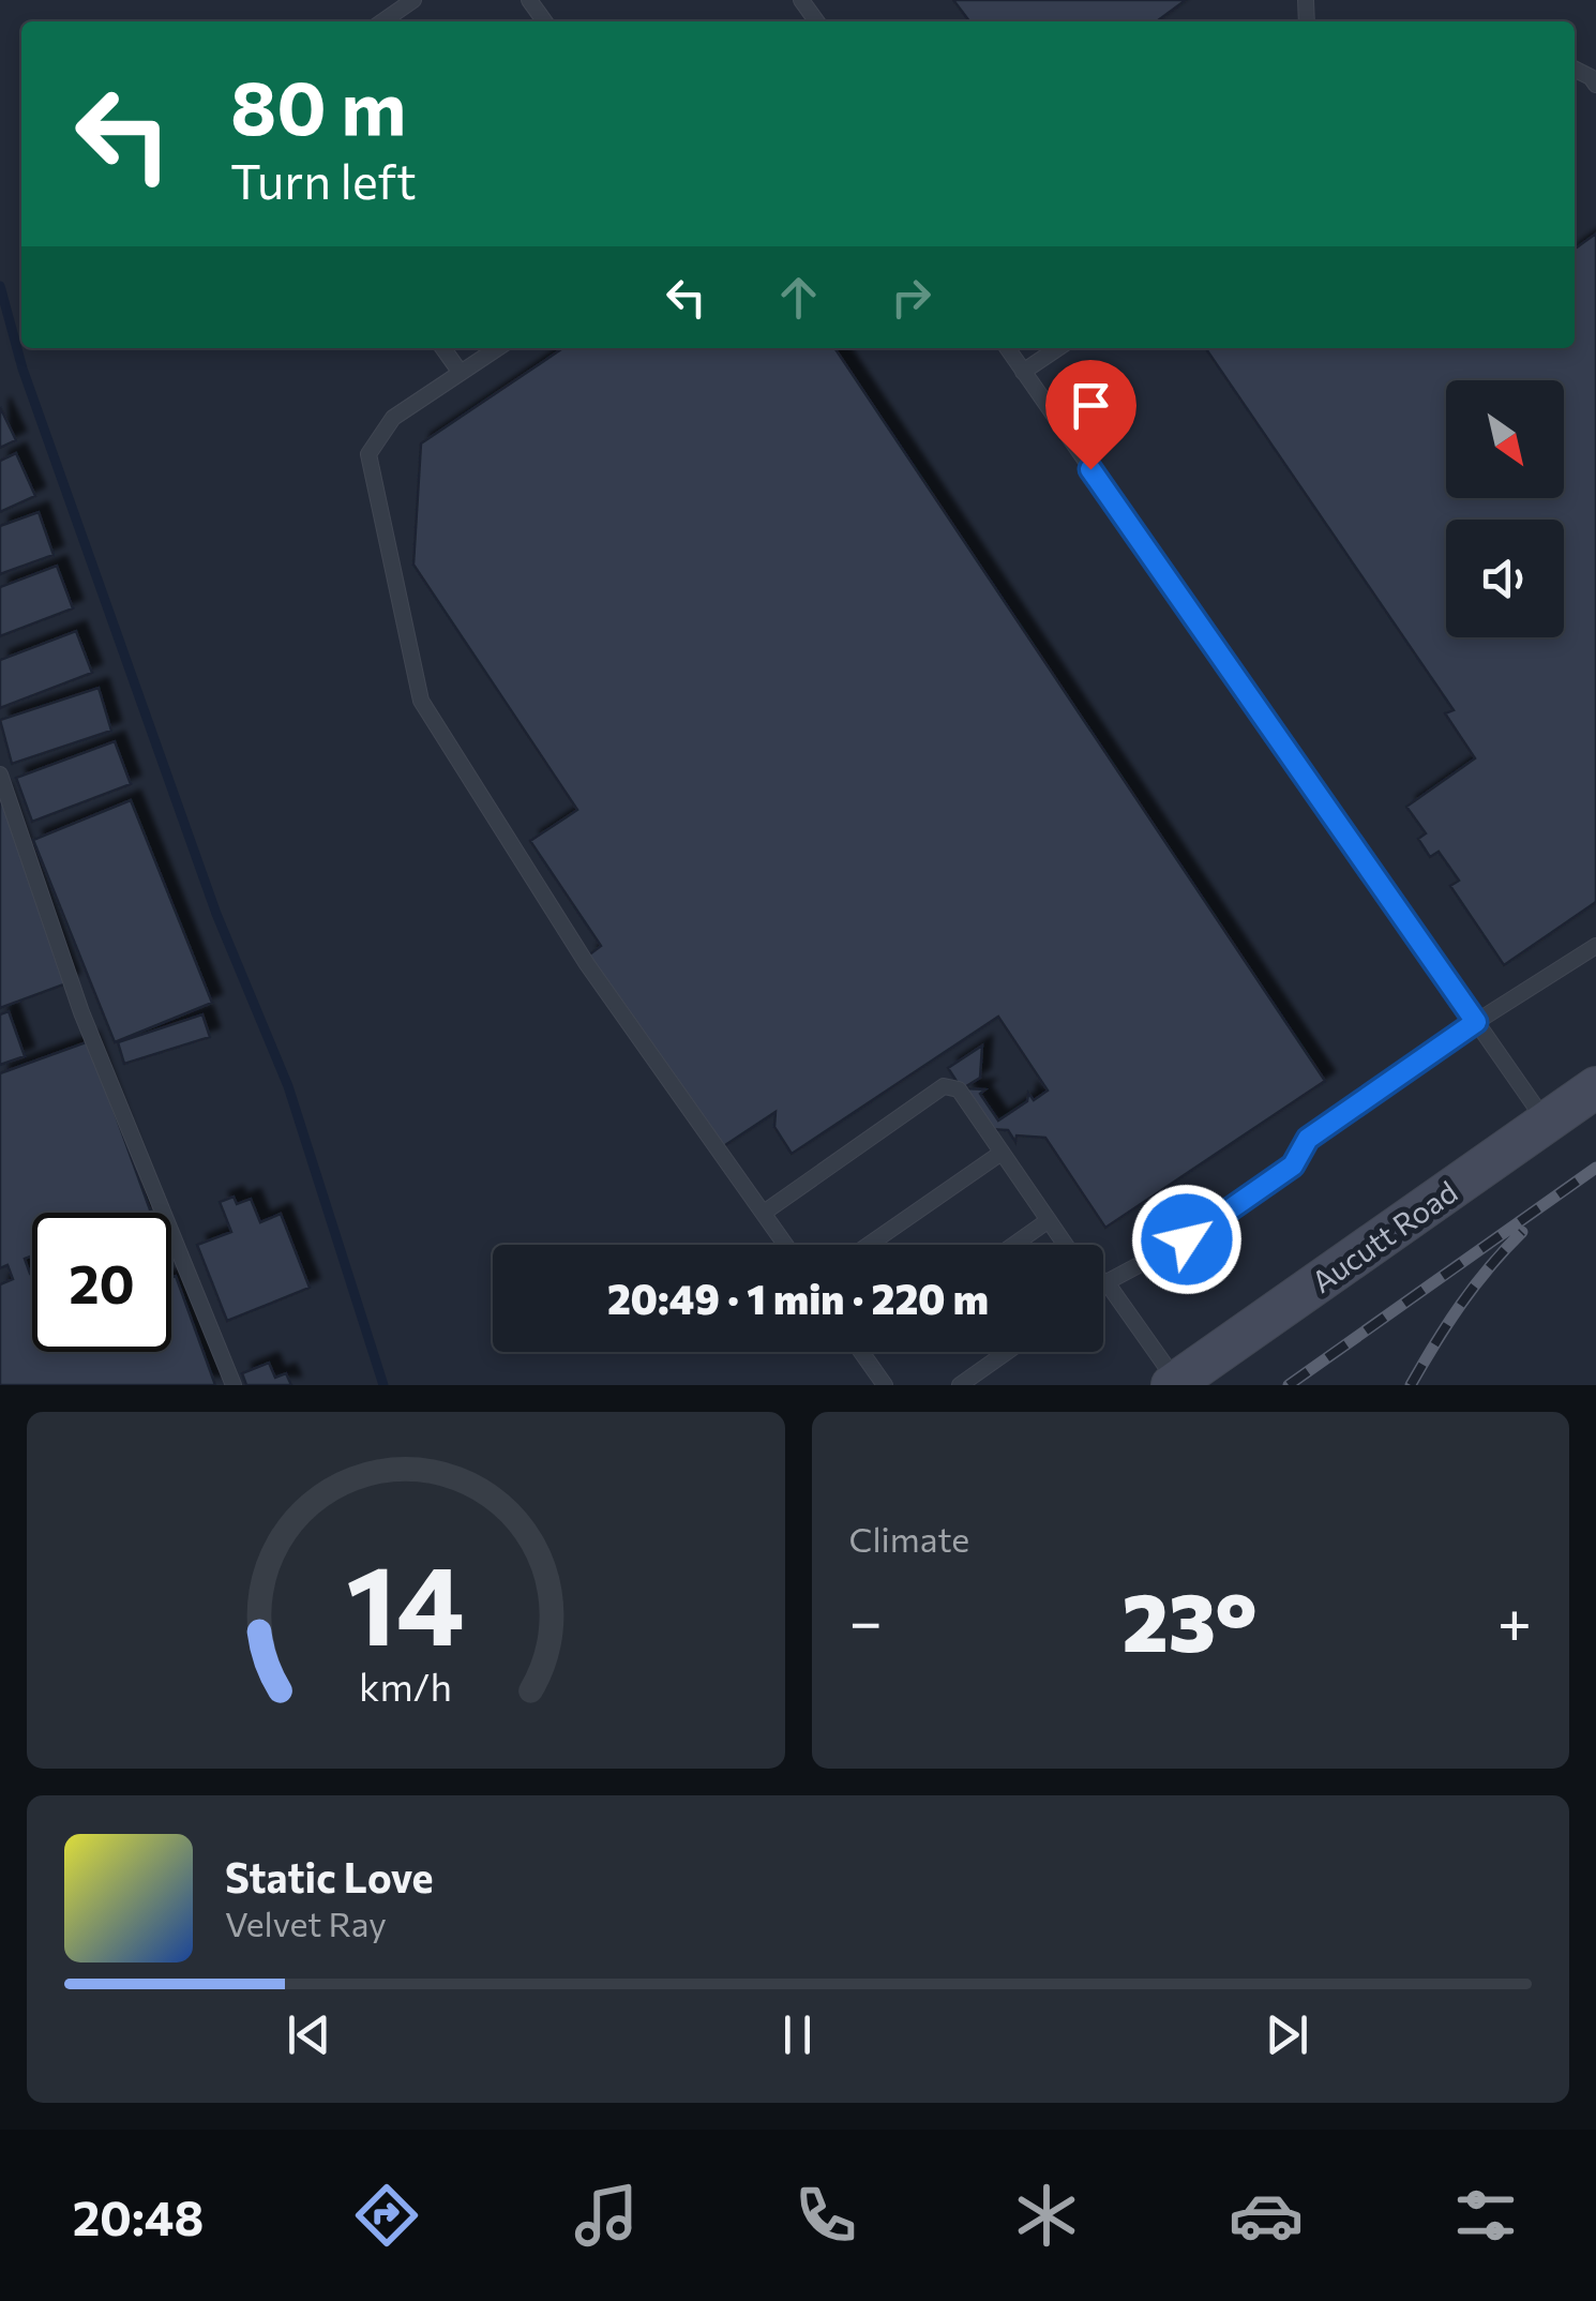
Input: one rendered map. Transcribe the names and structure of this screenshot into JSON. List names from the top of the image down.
{
  "streets": {
    "street": ["Aucutt Road"]
  },
  "north": "bottom right",
  "page": {
    "turn": ["80 m", "Turn left"],
    "limit": "20",
    "trip": "20:49 · 1 min · 220 m",
    "tile": "Climate",
    "heat": ["−", "23°", "+"],
    "song": ["Static Love", "Velvet Ray"],
    "tabs": "20:48",
    "gauge": ["14", "km/h"]
  }
}
